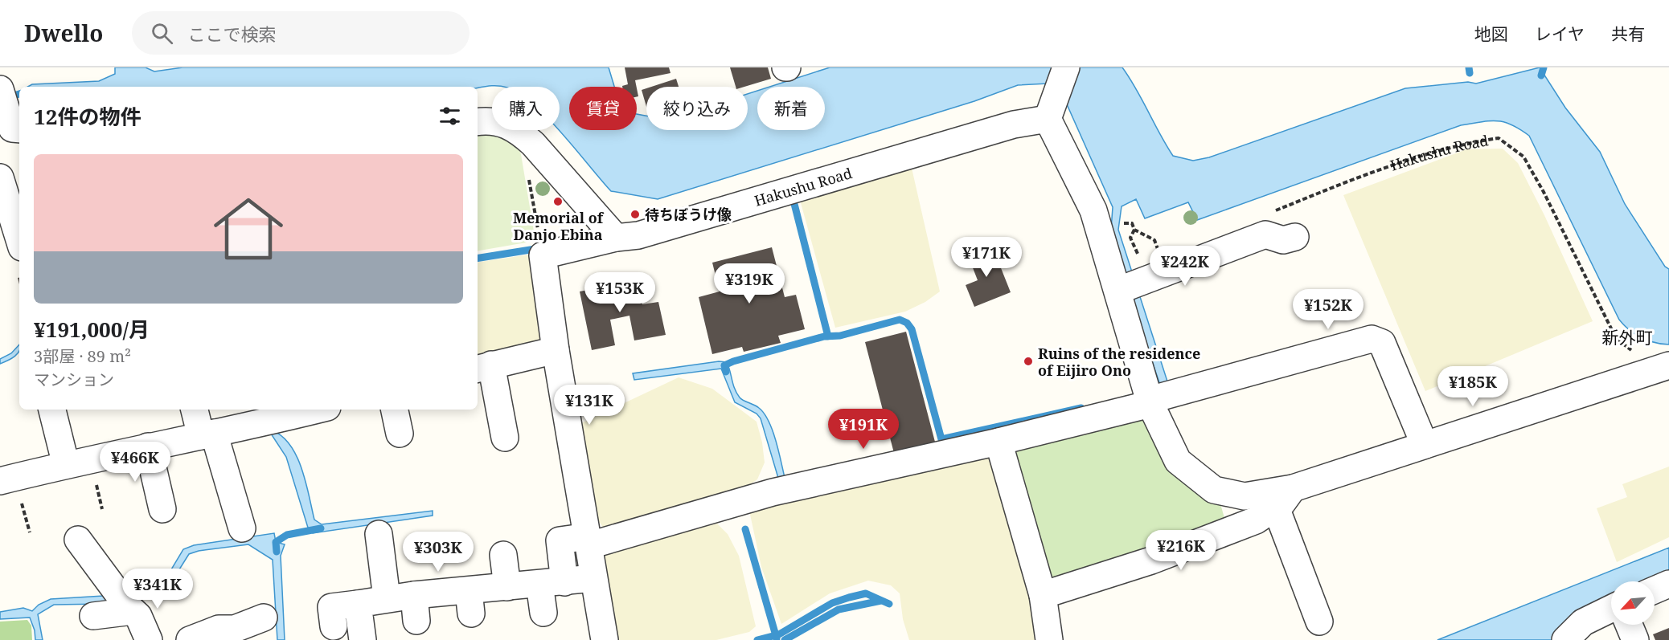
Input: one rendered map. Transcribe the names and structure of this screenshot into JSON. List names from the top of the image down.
{
  "streets": {
    "street": ["Hakushu Road"]
  },
  "districts": ["新外町"],
  "places": ["Memorial of Danjo Ebina", "待ちぼうけ像", "Ruins of the residence of Eijiro Ono"],
  "north": "bottom left",
  "page": {
    "header": "Dwello",
    "search": "ここで検索",
    "nav": ["地図", "レイヤ", "共有"],
    "chip": [
      "購入",
      "賃貸",
      "絞り込み",
      "新着"
    ],
    "heading": "12件の物件",
    "list": [
      {
        "name": "¥191,000/月",
        "note": "3部屋 · 89 m² · マンション"
      }
    ],
    "price": [
      "¥171K",
      "¥242K",
      "¥319K",
      "¥153K",
      "¥152K",
      "¥185K",
      "¥131K",
      "¥191K",
      "¥466K",
      "¥216K",
      "¥303K",
      "¥341K"
    ]
  }
}
